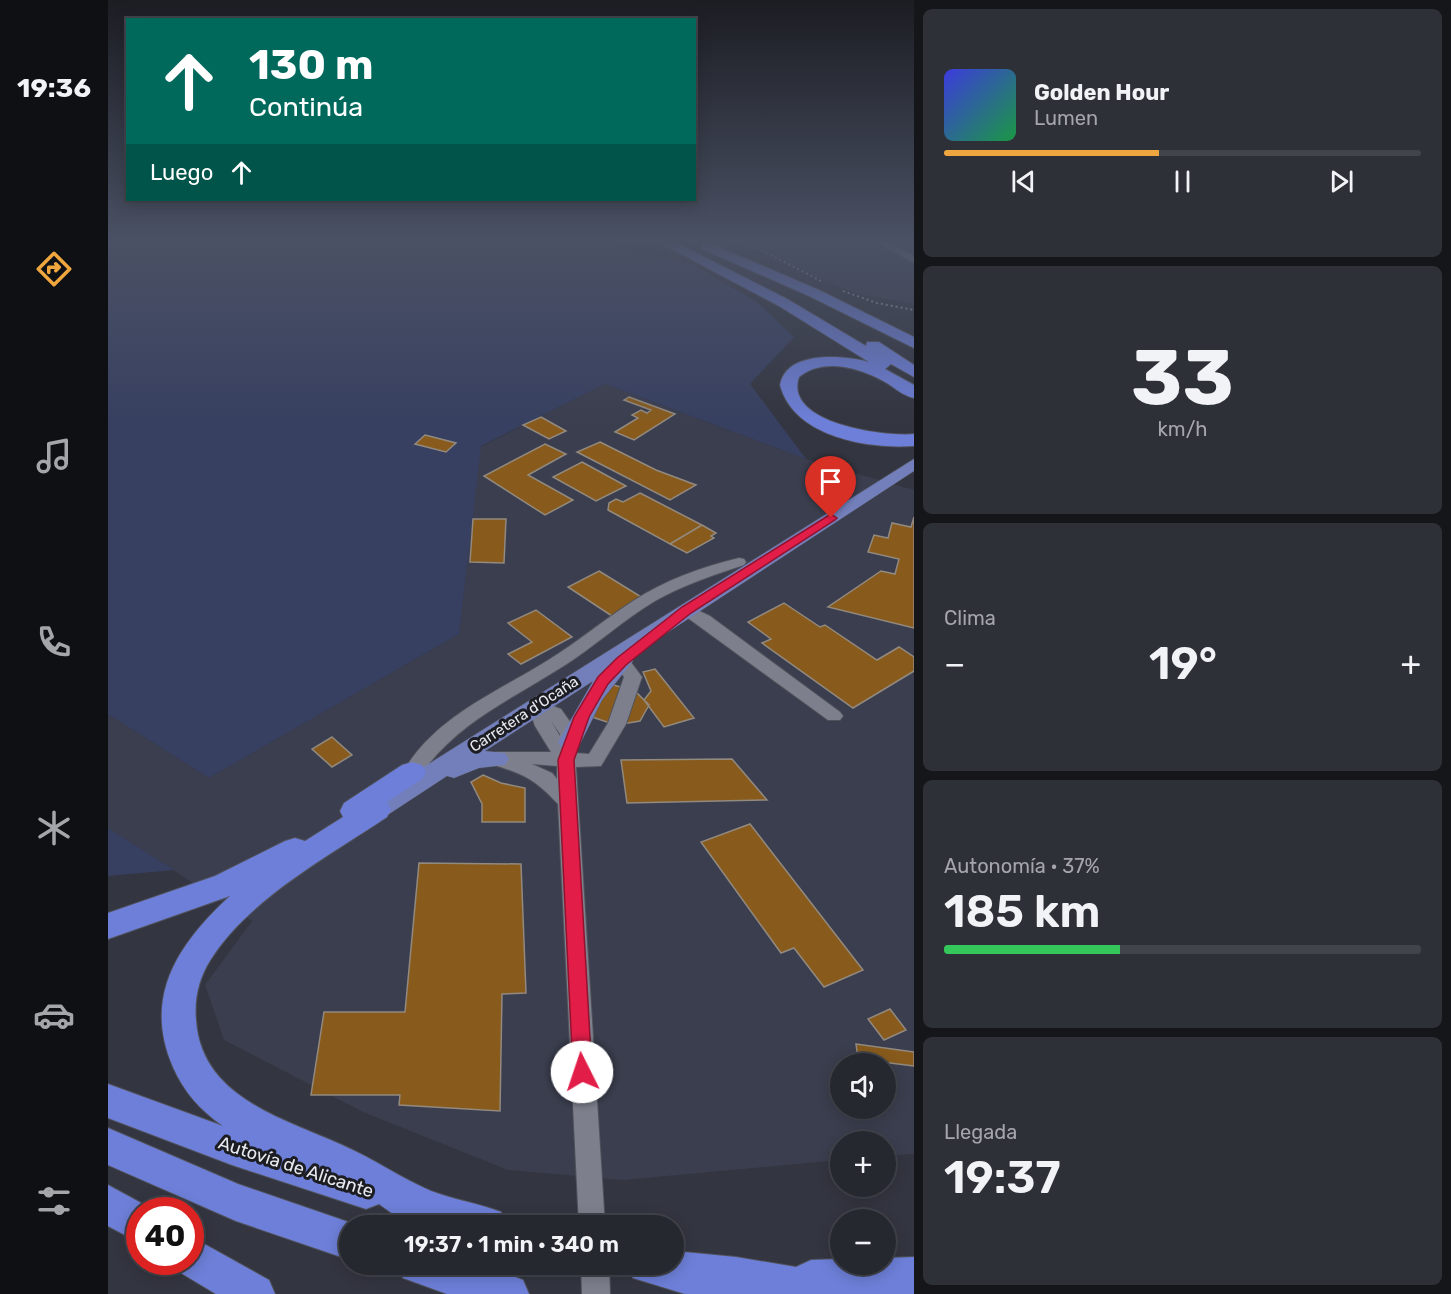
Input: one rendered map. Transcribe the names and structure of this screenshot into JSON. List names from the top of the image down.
{
  "streets": {
    "highway": ["Autovía de Alicante"],
    "main road": ["Carretera d'Ocaña"]
  },
  "page": {
    "tabs": "19:36",
    "turn": ["130 m", "Continúa"],
    "song": ["Golden Hour", "Lumen"],
    "then": "Luego",
    "tile": [
      ["33", "km/h"],
      "Clima",
      ["Autonomía · 37%", "185 km"],
      ["Llegada", "19:37"]
    ],
    "heat": ["−", "19°", "+"],
    "map_buttons": ["+", "−"],
    "limit": "40",
    "trip": "19:37 · 1 min · 340 m"
  }
}
